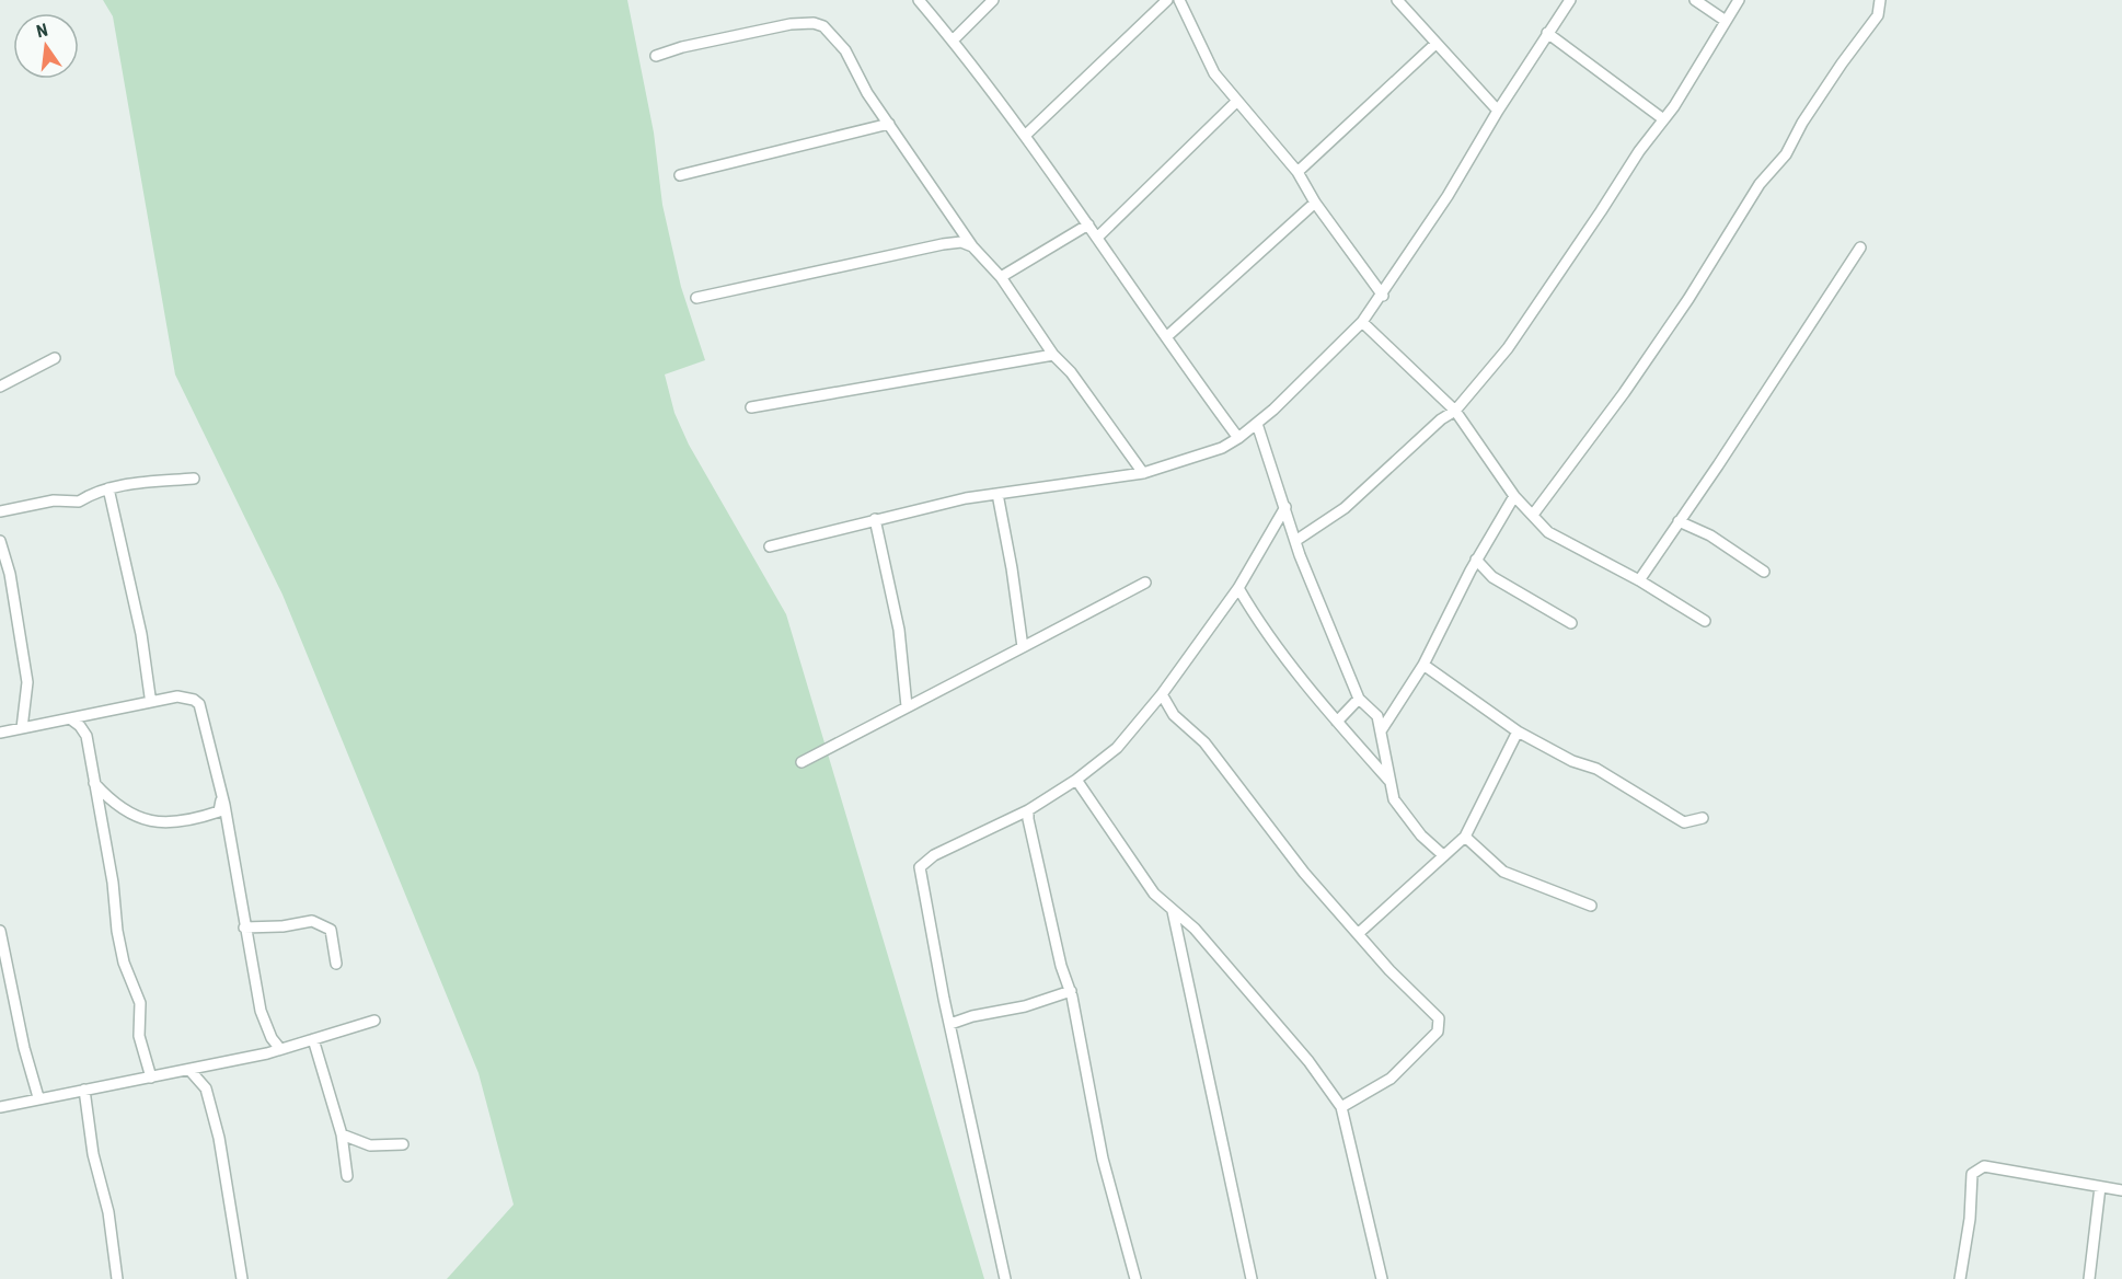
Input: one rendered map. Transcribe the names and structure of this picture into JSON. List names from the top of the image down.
{
  "north": "top"
}
